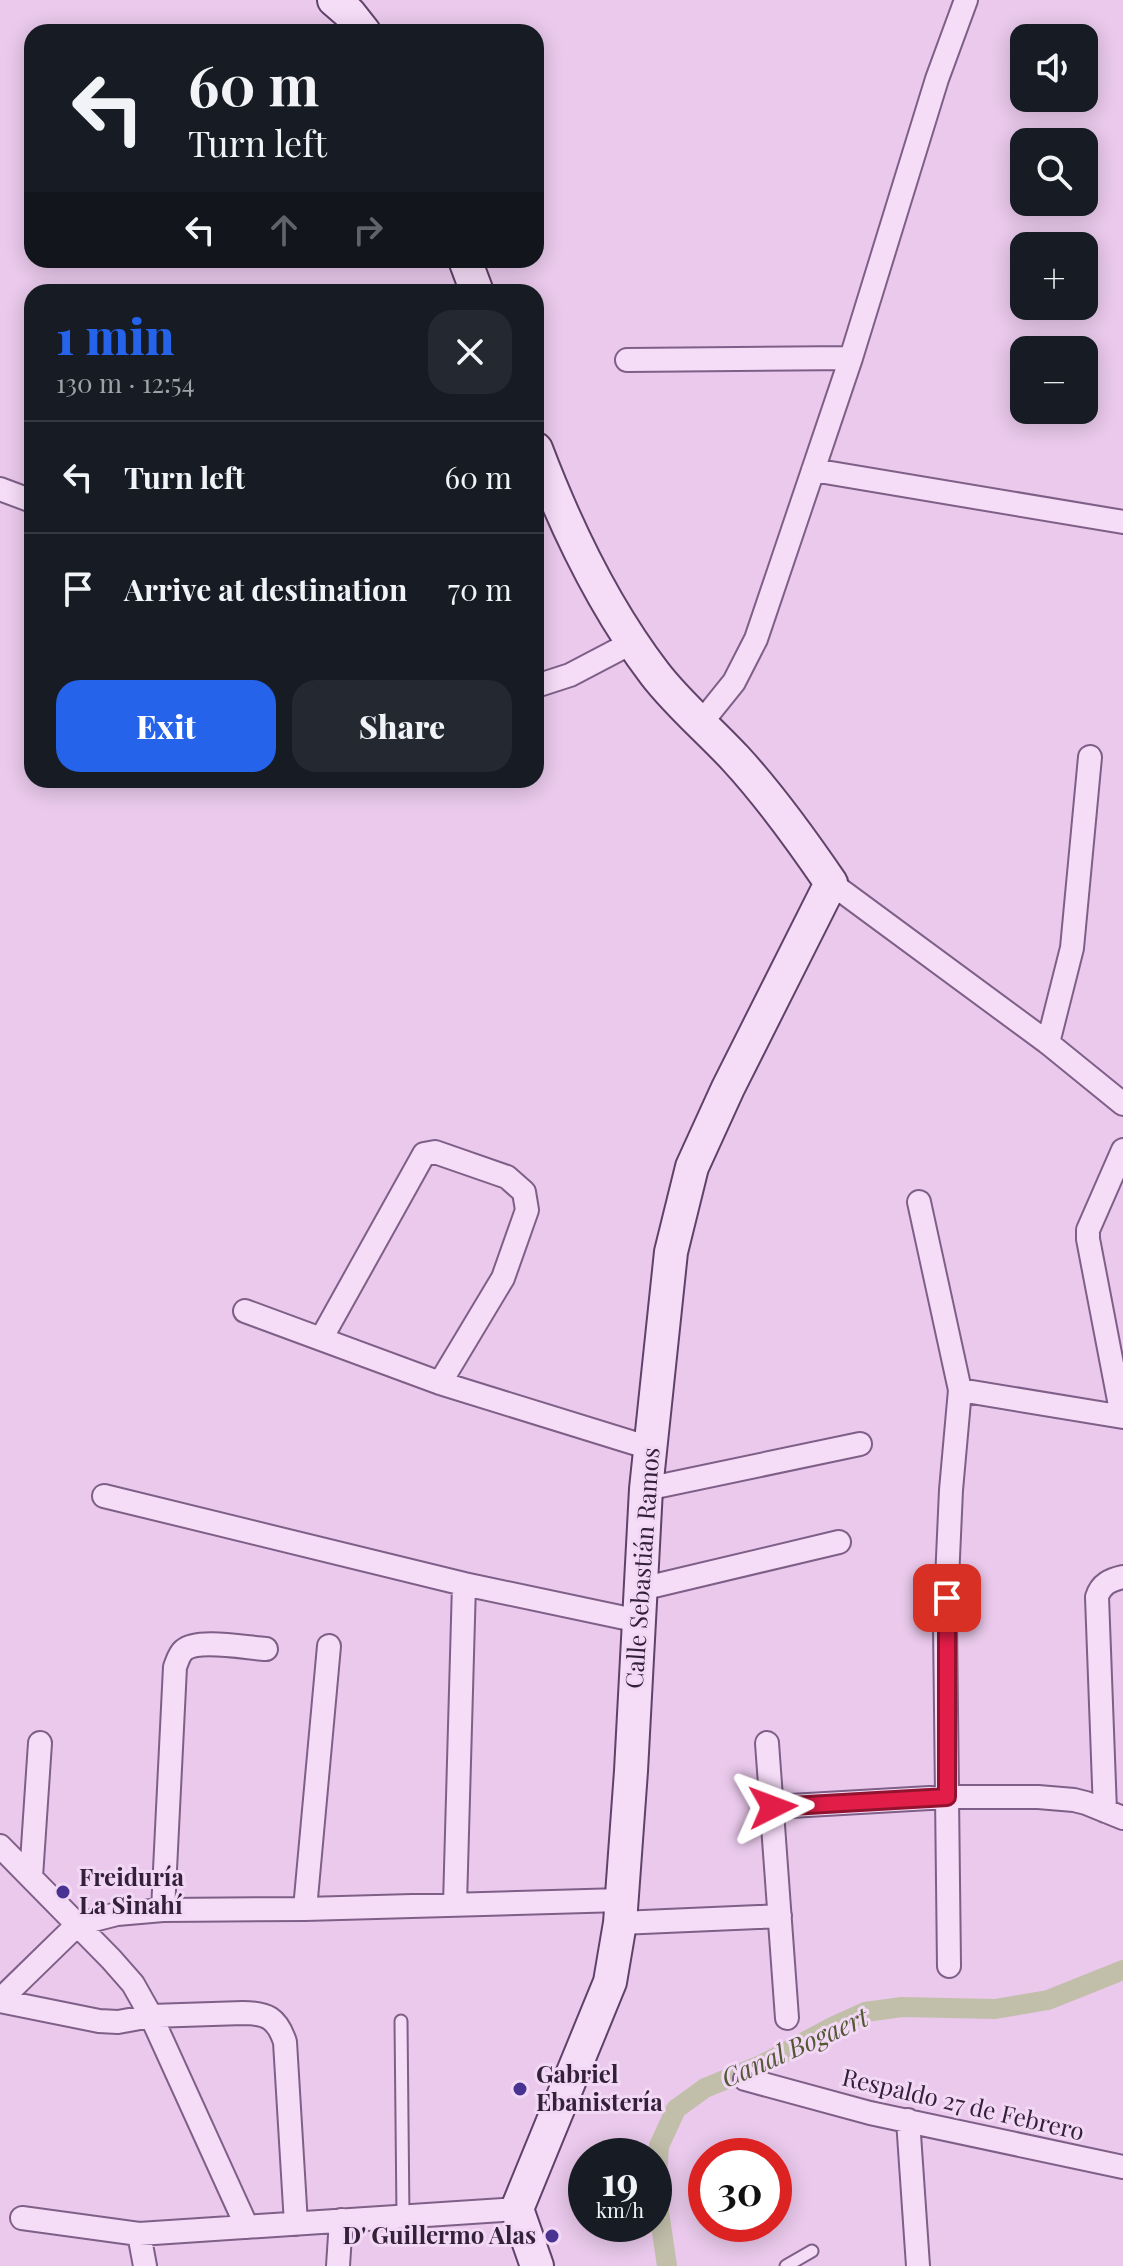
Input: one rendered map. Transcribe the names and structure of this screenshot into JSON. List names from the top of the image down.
{
  "streets": {
    "main road": ["Calle Sebastián Ramos"],
    "street": ["Respaldo 27 de Febrero"]
  },
  "water": ["Canal Bogaert"],
  "places": ["Freiduría La Sinahí", "Gabriel Ebanistería", "D' Guillermo Alas"],
  "page": {
    "map_buttons": ["+", "−"],
    "turn": ["60 m", "Turn left"],
    "heading": ["1 min", "130 m · 12:54"],
    "list": [
      {
        "name": "Turn left",
        "value": "60 m"
      },
      {
        "name": "Arrive at destination",
        "value": "70 m"
      }
    ],
    "buttons": ["Exit", "Share"],
    "speed": "19 km/h",
    "limit": "30"
  }
}
